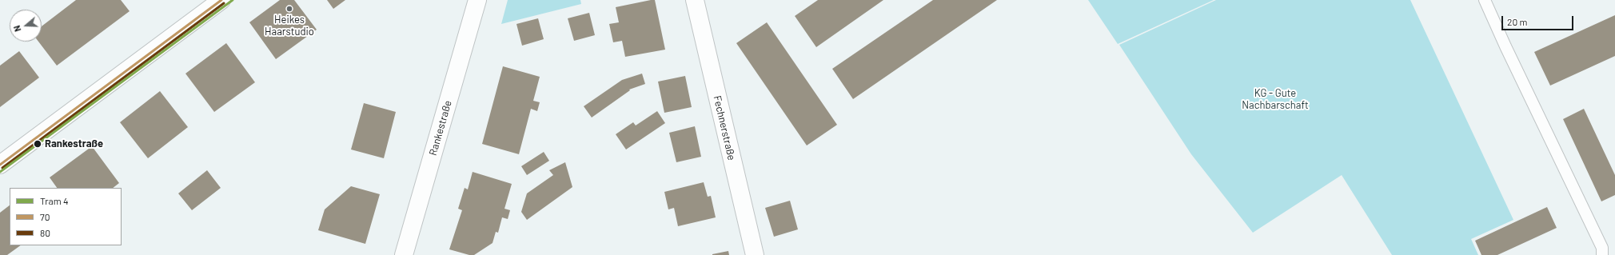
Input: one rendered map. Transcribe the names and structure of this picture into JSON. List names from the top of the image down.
{
  "streets": {
    "street": ["Rankestraße", "Fechnerstraße"]
  },
  "parks": ["KG - Gute Nachbarschaft"],
  "places": ["Heikes Haarstudio", "Rankestraße"],
  "lines": ["tram line 4", "transit line 70", "transit line 80"],
  "legend": ["Tram 4", "70", "80"],
  "scale_bar": "20 m",
  "north": "left"
}
